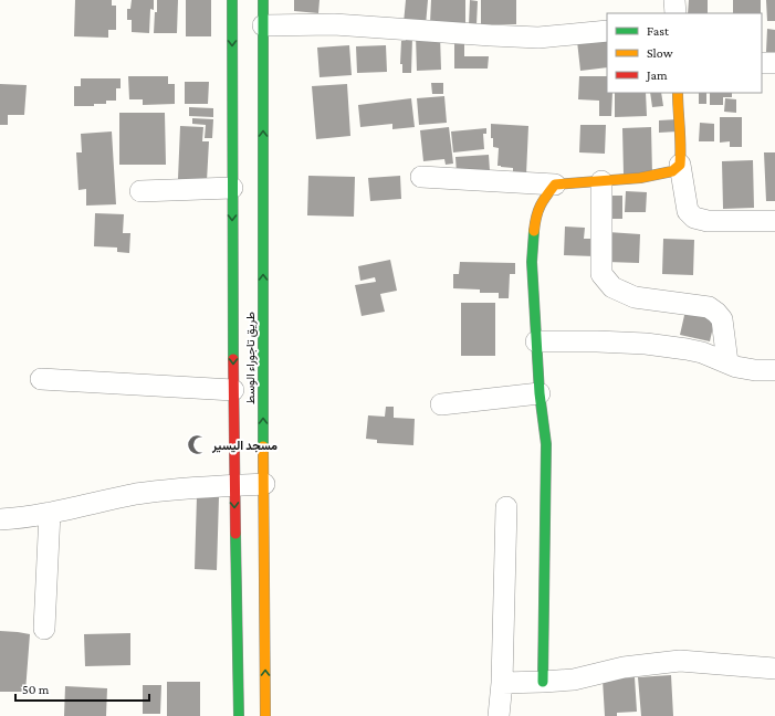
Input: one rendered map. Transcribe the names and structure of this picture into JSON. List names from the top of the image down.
{
  "streets": {
    "main road": ["طريق تاجوراء الوسط"]
  },
  "places": {
    "mosque": ["مسجد اليسير"]
  },
  "legend": ["Fast", "Slow", "Jam"],
  "scale_bar": "50 m"
}
